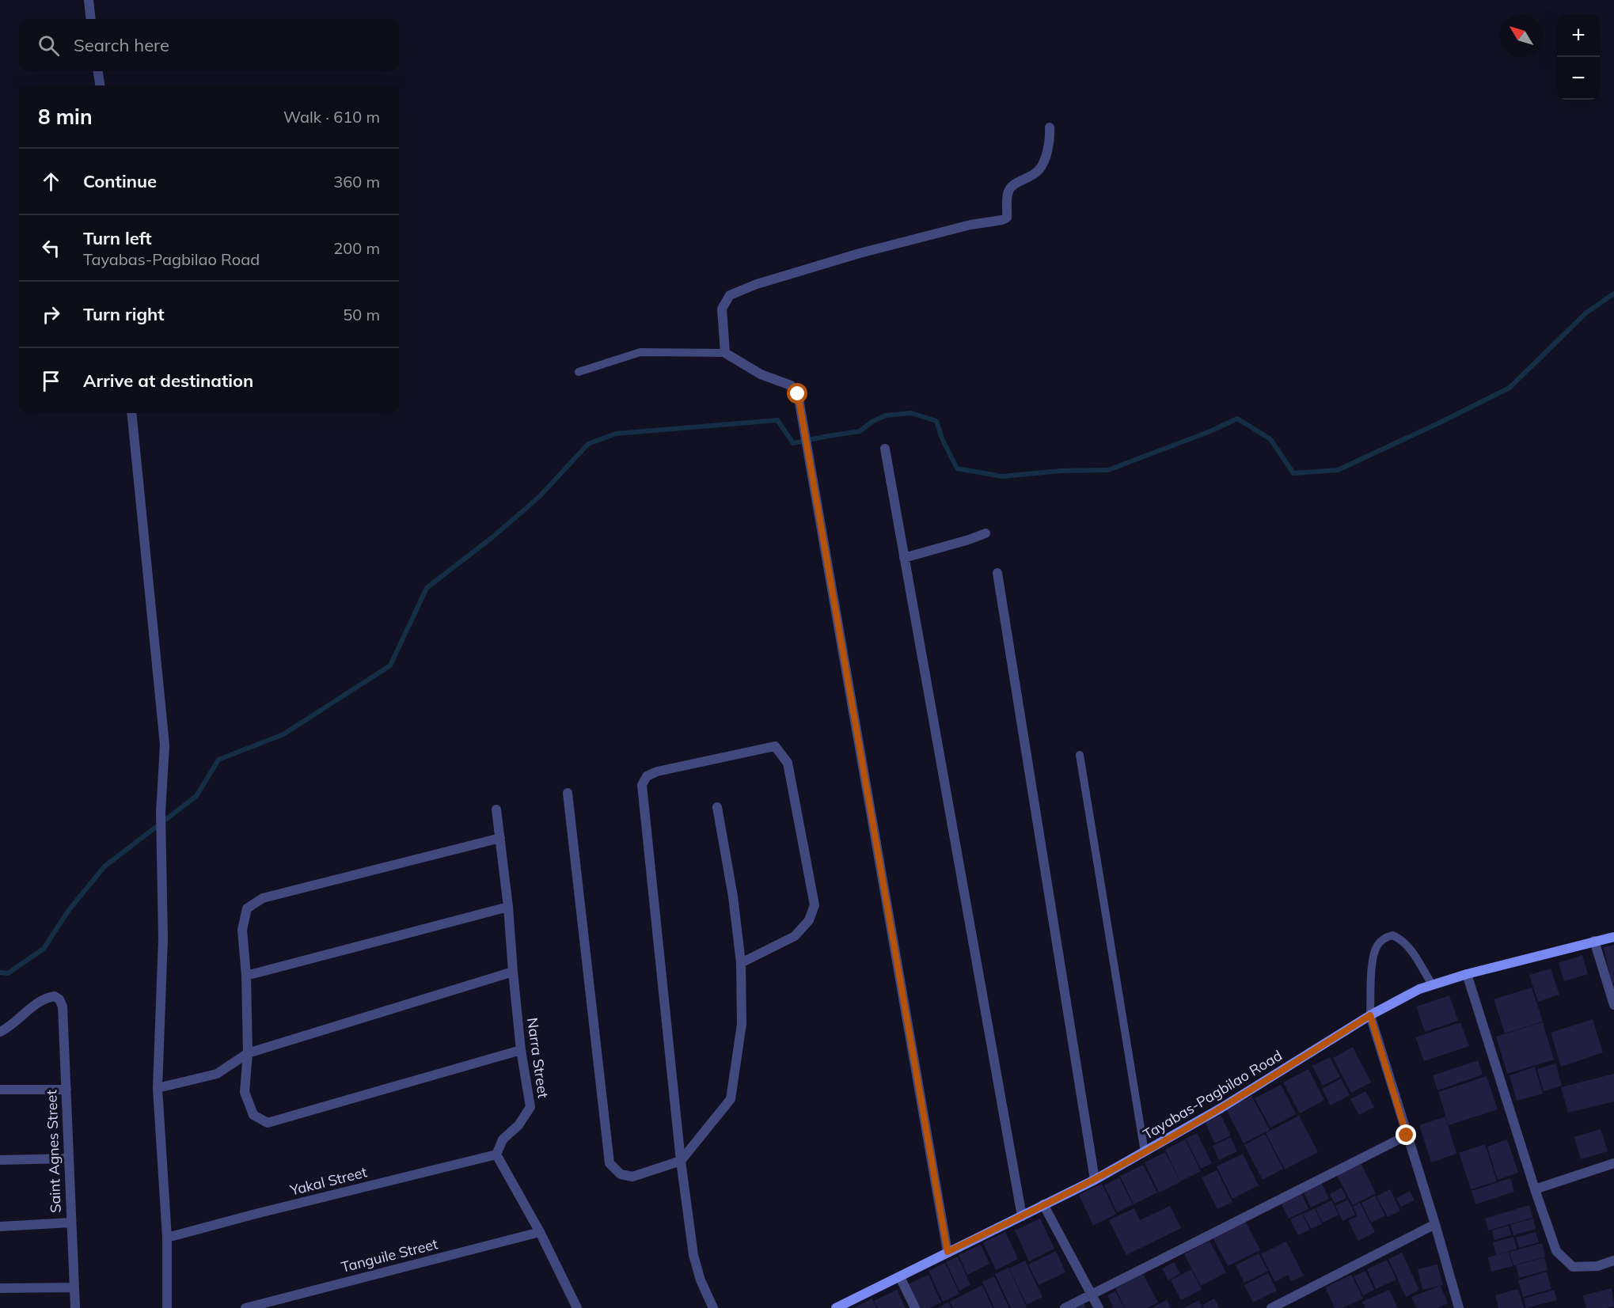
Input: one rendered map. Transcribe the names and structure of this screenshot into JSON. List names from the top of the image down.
{
  "streets": {
    "main road": ["Tayabas-Pagbilao Road"],
    "street": [
      "Narra Street",
      "Saint Agnes Street",
      "Yakal Street",
      "Tanguile Street"
    ]
  },
  "crossings": [
    ["Narra Street", "Yakal Street"]
  ],
  "north": "top left",
  "page": {
    "map_buttons": ["+", "−"],
    "search": "Search here",
    "heading": ["8 min", "Walk · 610 m"],
    "list": [
      ["Continue", "360 m"],
      ["Turn left", "Tayabas-Pagbilao Road", "200 m"],
      ["Turn right", "50 m"],
      "Arrive at destination"
    ]
  }
}
